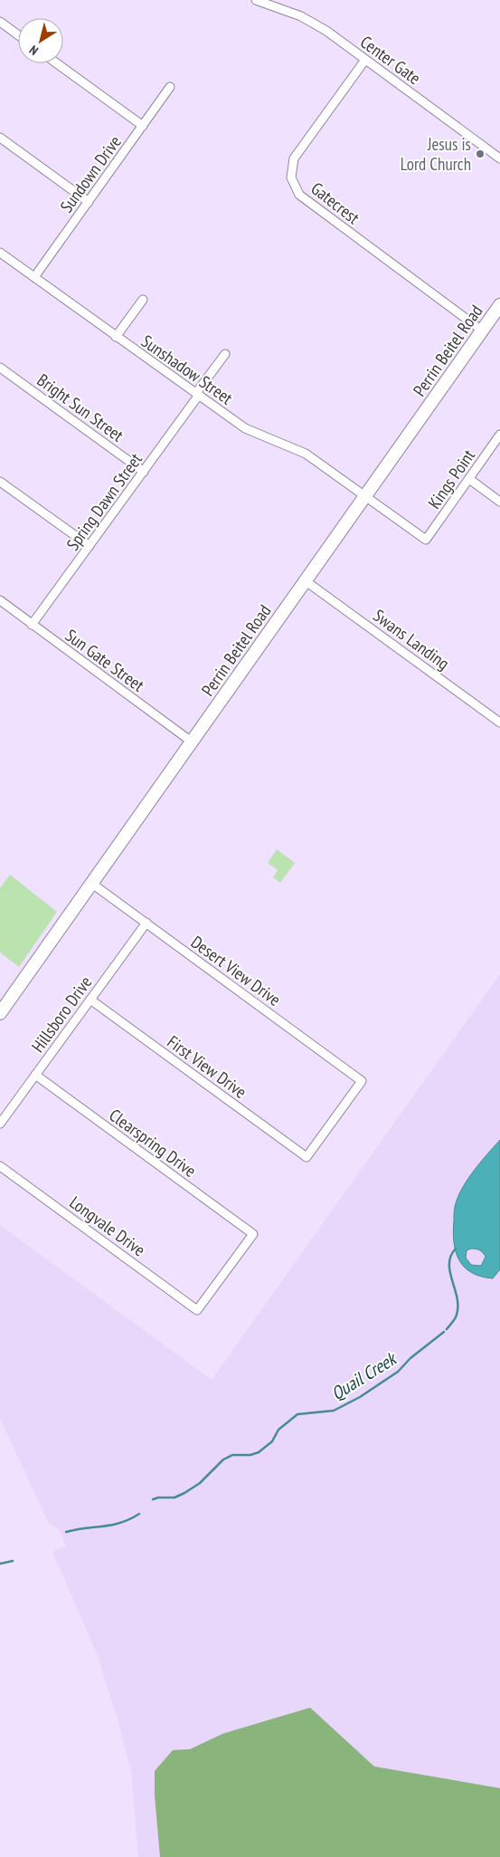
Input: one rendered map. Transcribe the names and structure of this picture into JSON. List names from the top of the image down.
{
  "streets": {
    "main road": ["Perrin Beitel Road"],
    "street": [
      "Center Gate",
      "Sundown Drive",
      "Gatecrest",
      "Sunshadow Street",
      "Bright Sun Street",
      "Kings Point",
      "Spring Dawn Street",
      "Swans Landing",
      "Sun Gate Street",
      "Desert View Drive",
      "Hillsboro Drive",
      "First View Drive",
      "Clearspring Drive",
      "Longvale Drive"
    ]
  },
  "crossings": [
    ["Center Gate", "Gatecrest"],
    ["Sundown Drive", "Sunshadow Street"],
    ["Gatecrest", "Perrin Beitel Road"],
    ["Perrin Beitel Road", "Sunshadow Street"],
    ["Perrin Beitel Road", "Swans Landing"],
    ["Perrin Beitel Road", "Sun Gate Street"],
    ["Perrin Beitel Road", "Desert View Drive"],
    ["Sunshadow Street", "Kings Point"],
    ["Sunshadow Street", "Spring Dawn Street"],
    ["Bright Sun Street", "Spring Dawn Street"],
    ["Spring Dawn Street", "Sun Gate Street"],
    ["Desert View Drive", "Hillsboro Drive"],
    ["Desert View Drive", "First View Drive"],
    ["Hillsboro Drive", "First View Drive"],
    ["Hillsboro Drive", "Clearspring Drive"],
    ["Clearspring Drive", "Longvale Drive"]
  ],
  "water": ["Quail Creek"],
  "places": ["Jesus is Lord Church"],
  "north": "bottom left"
}
